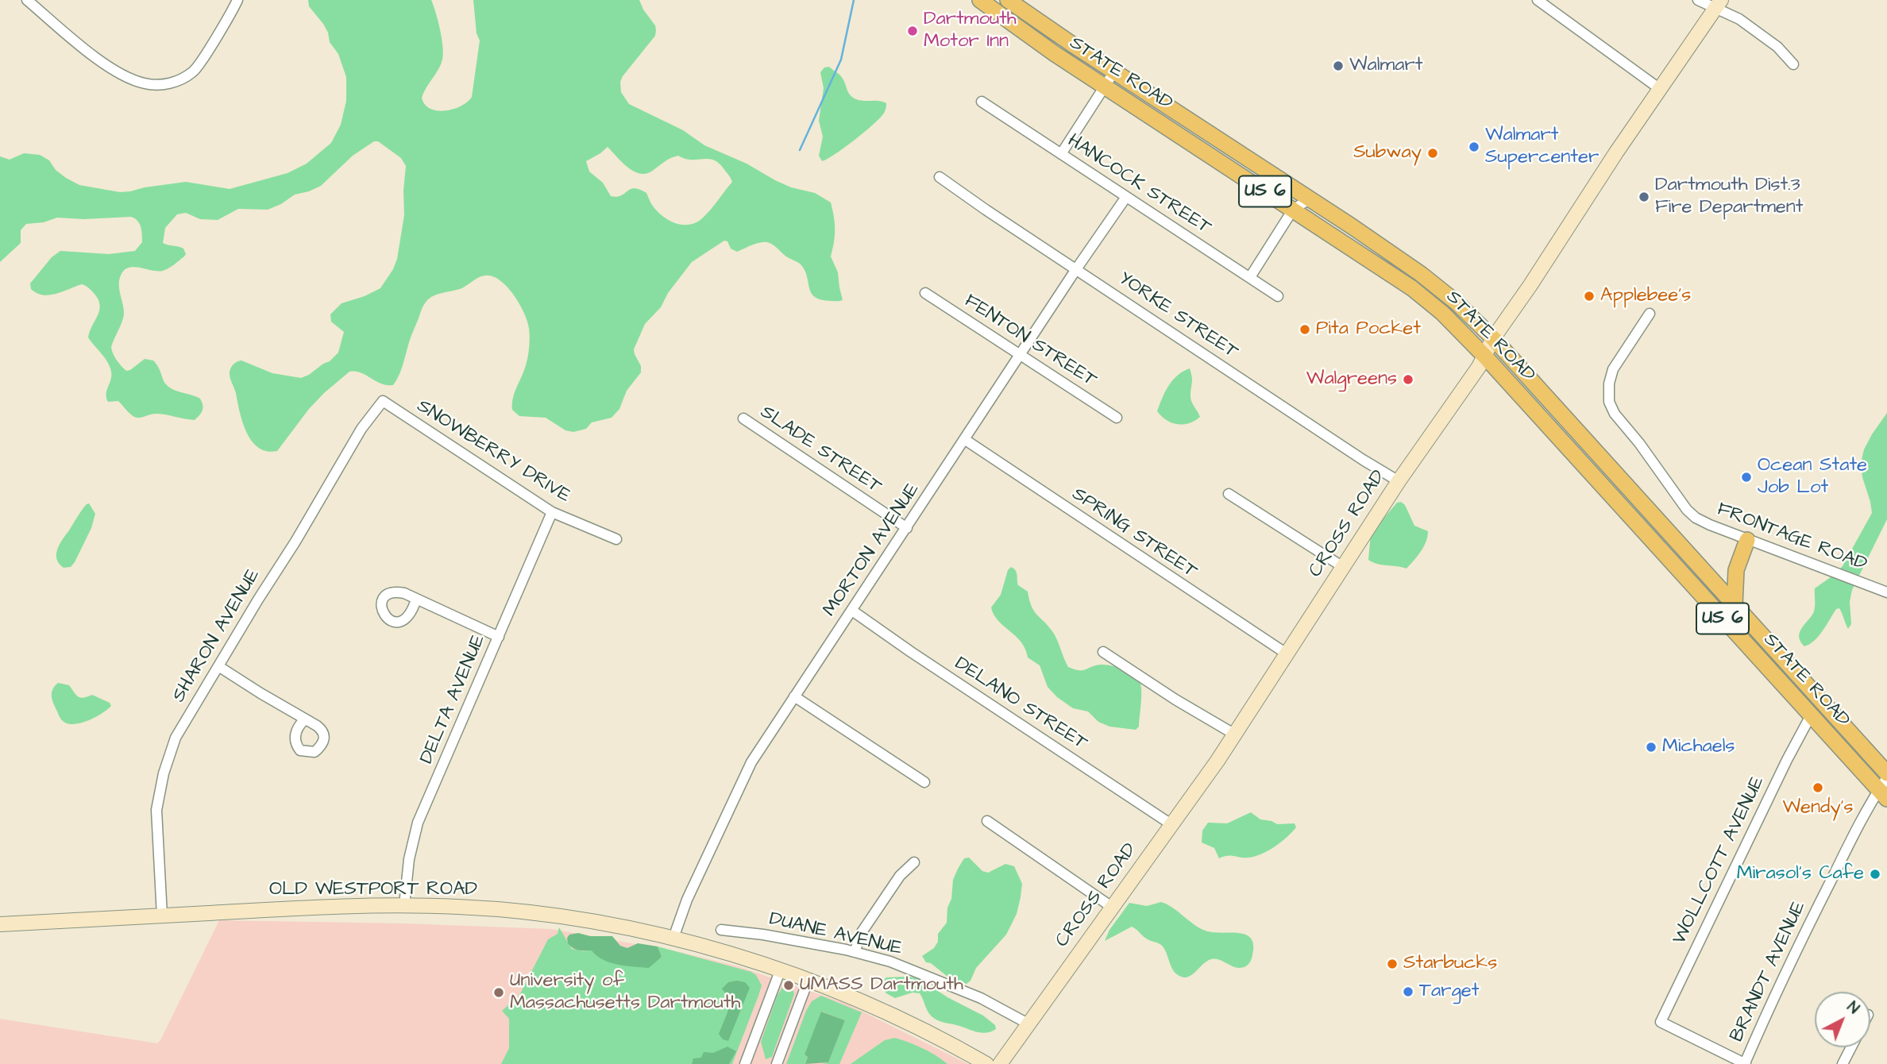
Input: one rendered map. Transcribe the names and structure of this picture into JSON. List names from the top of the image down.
{
  "streets": {
    "main road": ["STATE ROAD", "US 6"],
    "street": [
      "HANCOCK STREET",
      "YORKE STREET",
      "FENTON STREET",
      "SLADE STREET",
      "SNOWBERRY DRIVE",
      "CROSS ROAD",
      "SPRING STREET",
      "FRONTAGE ROAD",
      "MORTON AVENUE",
      "SHARON AVENUE",
      "DELTA AVENUE",
      "DELANO STREET",
      "WOLLCOTT AVENUE",
      "OLD WESTPORT ROAD",
      "DUANE AVENUE",
      "BRANDT AVENUE"
    ]
  },
  "crossings": [
    ["STATE ROAD", "CROSS ROAD"],
    ["STATE ROAD", "WOLLCOTT AVENUE"],
    ["STATE ROAD", "BRANDT AVENUE"],
    ["HANCOCK STREET", "MORTON AVENUE"],
    ["YORKE STREET", "CROSS ROAD"],
    ["YORKE STREET", "MORTON AVENUE"],
    ["FENTON STREET", "MORTON AVENUE"],
    ["SLADE STREET", "MORTON AVENUE"],
    ["SNOWBERRY DRIVE", "SHARON AVENUE"],
    ["SNOWBERRY DRIVE", "DELTA AVENUE"],
    ["CROSS ROAD", "SPRING STREET"],
    ["CROSS ROAD", "DELANO STREET"],
    ["CROSS ROAD", "DUANE AVENUE"],
    ["SPRING STREET", "MORTON AVENUE"],
    ["MORTON AVENUE", "DELANO STREET"],
    ["MORTON AVENUE", "OLD WESTPORT ROAD"],
    ["SHARON AVENUE", "OLD WESTPORT ROAD"],
    ["DELTA AVENUE", "OLD WESTPORT ROAD"],
    ["WOLLCOTT AVENUE", "BRANDT AVENUE"]
  ],
  "places": [
    "Dartmouth Motor Inn",
    "Walmart",
    "Walmart Supercenter",
    "Subway",
    "Dartmouth Dist.3 Fire Department",
    "Applebee's",
    "Pita Pocket",
    "Walgreens",
    "Ocean State Job Lot",
    "Michaels",
    "Wendy's",
    "Mirasol's Cafe",
    "Starbucks",
    "UMASS Dartmouth",
    "Target",
    "University of Massachusetts Dartmouth"
  ],
  "north": "top right"
}
